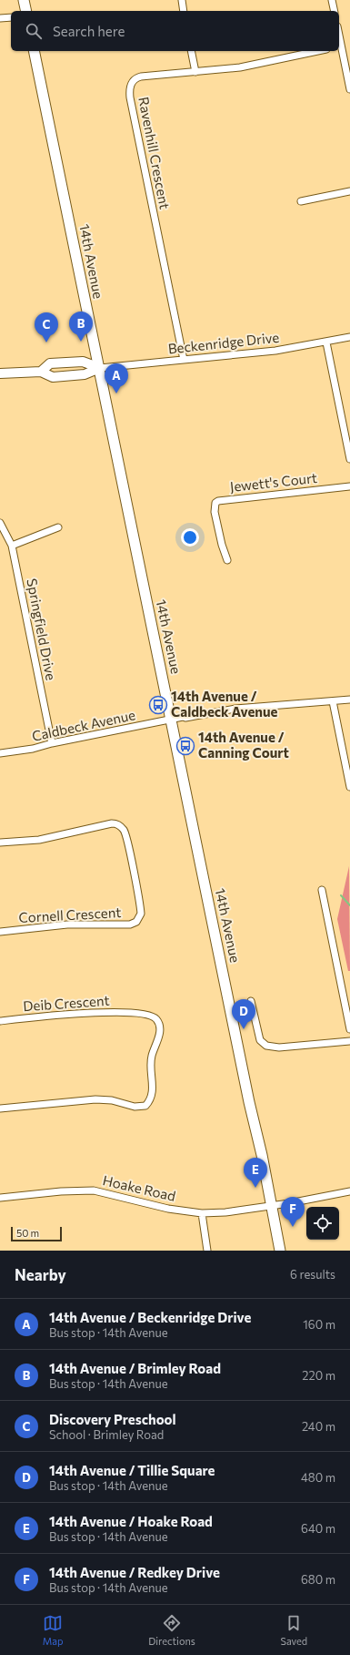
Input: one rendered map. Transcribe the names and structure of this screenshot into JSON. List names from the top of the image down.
{
  "streets": {
    "main road": ["14th Avenue"],
    "street": [
      "Ravenhill Crescent",
      "Beckenridge Drive",
      "Jewett's Court",
      "Springfield Drive",
      "Caldbeck Avenue",
      "Cornell Crescent",
      "Deib Crescent",
      "Hoake Road"
    ]
  },
  "crossings": [
    ["Ravenhill Crescent", "Beckenridge Drive"],
    ["14th Avenue", "Beckenridge Drive"],
    ["14th Avenue", "Caldbeck Avenue"],
    ["14th Avenue", "Hoake Road"],
    ["Springfield Drive", "Caldbeck Avenue"]
  ],
  "places": {
    "bus stop": ["14th Avenue / Caldbeck Avenue", "14th Avenue / Canning Court"]
  },
  "scale_bar": "50 m",
  "page": {
    "search": "Search here",
    "pins": [
      "B",
      "C",
      "A",
      "D",
      "E",
      "F"
    ],
    "scale": "50 m",
    "heading": ["Nearby", "6 results"],
    "list": [
      {
        "mark": "A",
        "name": "14th Avenue / Beckenridge Drive",
        "note": "Bus stop · 14th Avenue",
        "value": "160 m"
      },
      {
        "mark": "B",
        "name": "14th Avenue / Brimley Road",
        "note": "Bus stop · 14th Avenue",
        "value": "220 m"
      },
      {
        "mark": "C",
        "name": "Discovery Preschool",
        "note": "School · Brimley Road",
        "value": "240 m"
      },
      {
        "mark": "D",
        "name": "14th Avenue / Tillie Square",
        "note": "Bus stop · 14th Avenue",
        "value": "480 m"
      },
      {
        "mark": "E",
        "name": "14th Avenue / Hoake Road",
        "note": "Bus stop · 14th Avenue",
        "value": "640 m"
      },
      {
        "mark": "F",
        "name": "14th Avenue / Redkey Drive",
        "note": "Bus stop · 14th Avenue",
        "value": "680 m"
      }
    ],
    "nav": ["Map", "Directions", "Saved"]
  }
}
